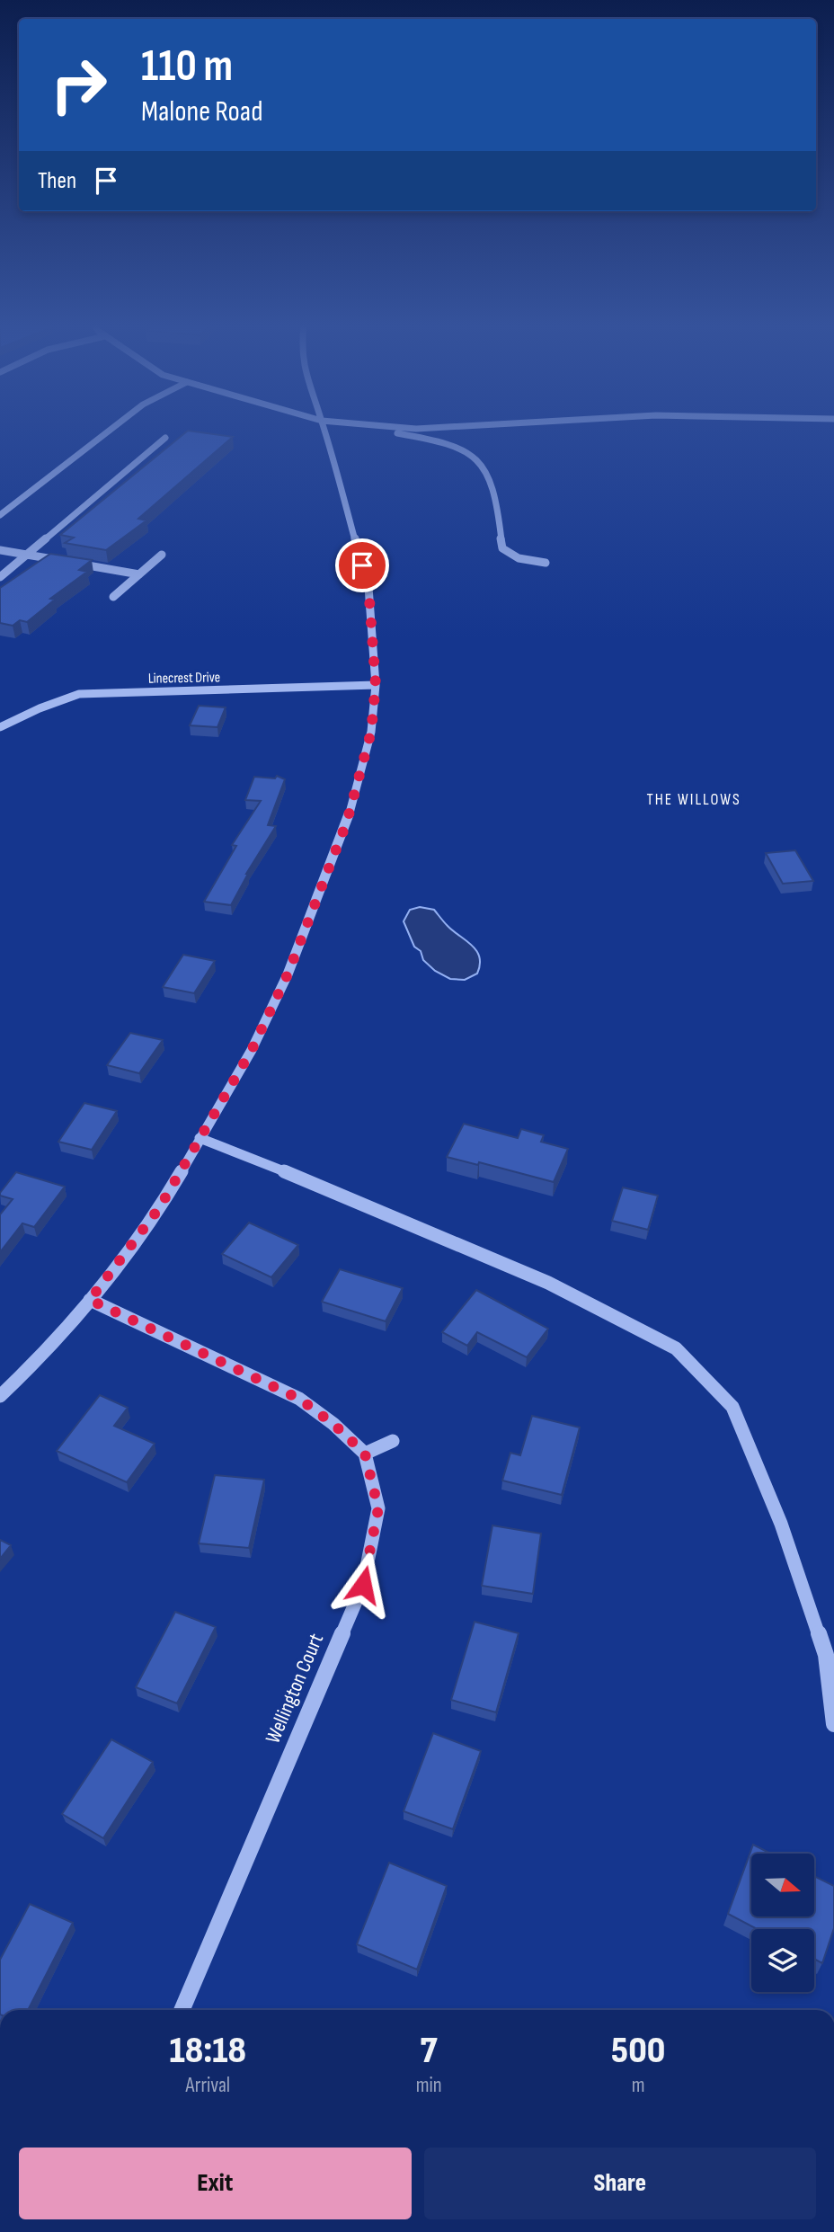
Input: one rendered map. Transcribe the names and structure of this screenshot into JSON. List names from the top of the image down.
{
  "streets": {
    "street": ["Linecrest Drive", "Wellington Court"]
  },
  "districts": ["THE WILLOWS"],
  "north": "right",
  "page": {
    "turn": ["110 m", "Malone Road"],
    "then": "Then",
    "eta": [
      "18:18",
      "Arrival",
      "7",
      "min",
      "500",
      "m"
    ],
    "buttons": ["Exit", "Share"]
  }
}
